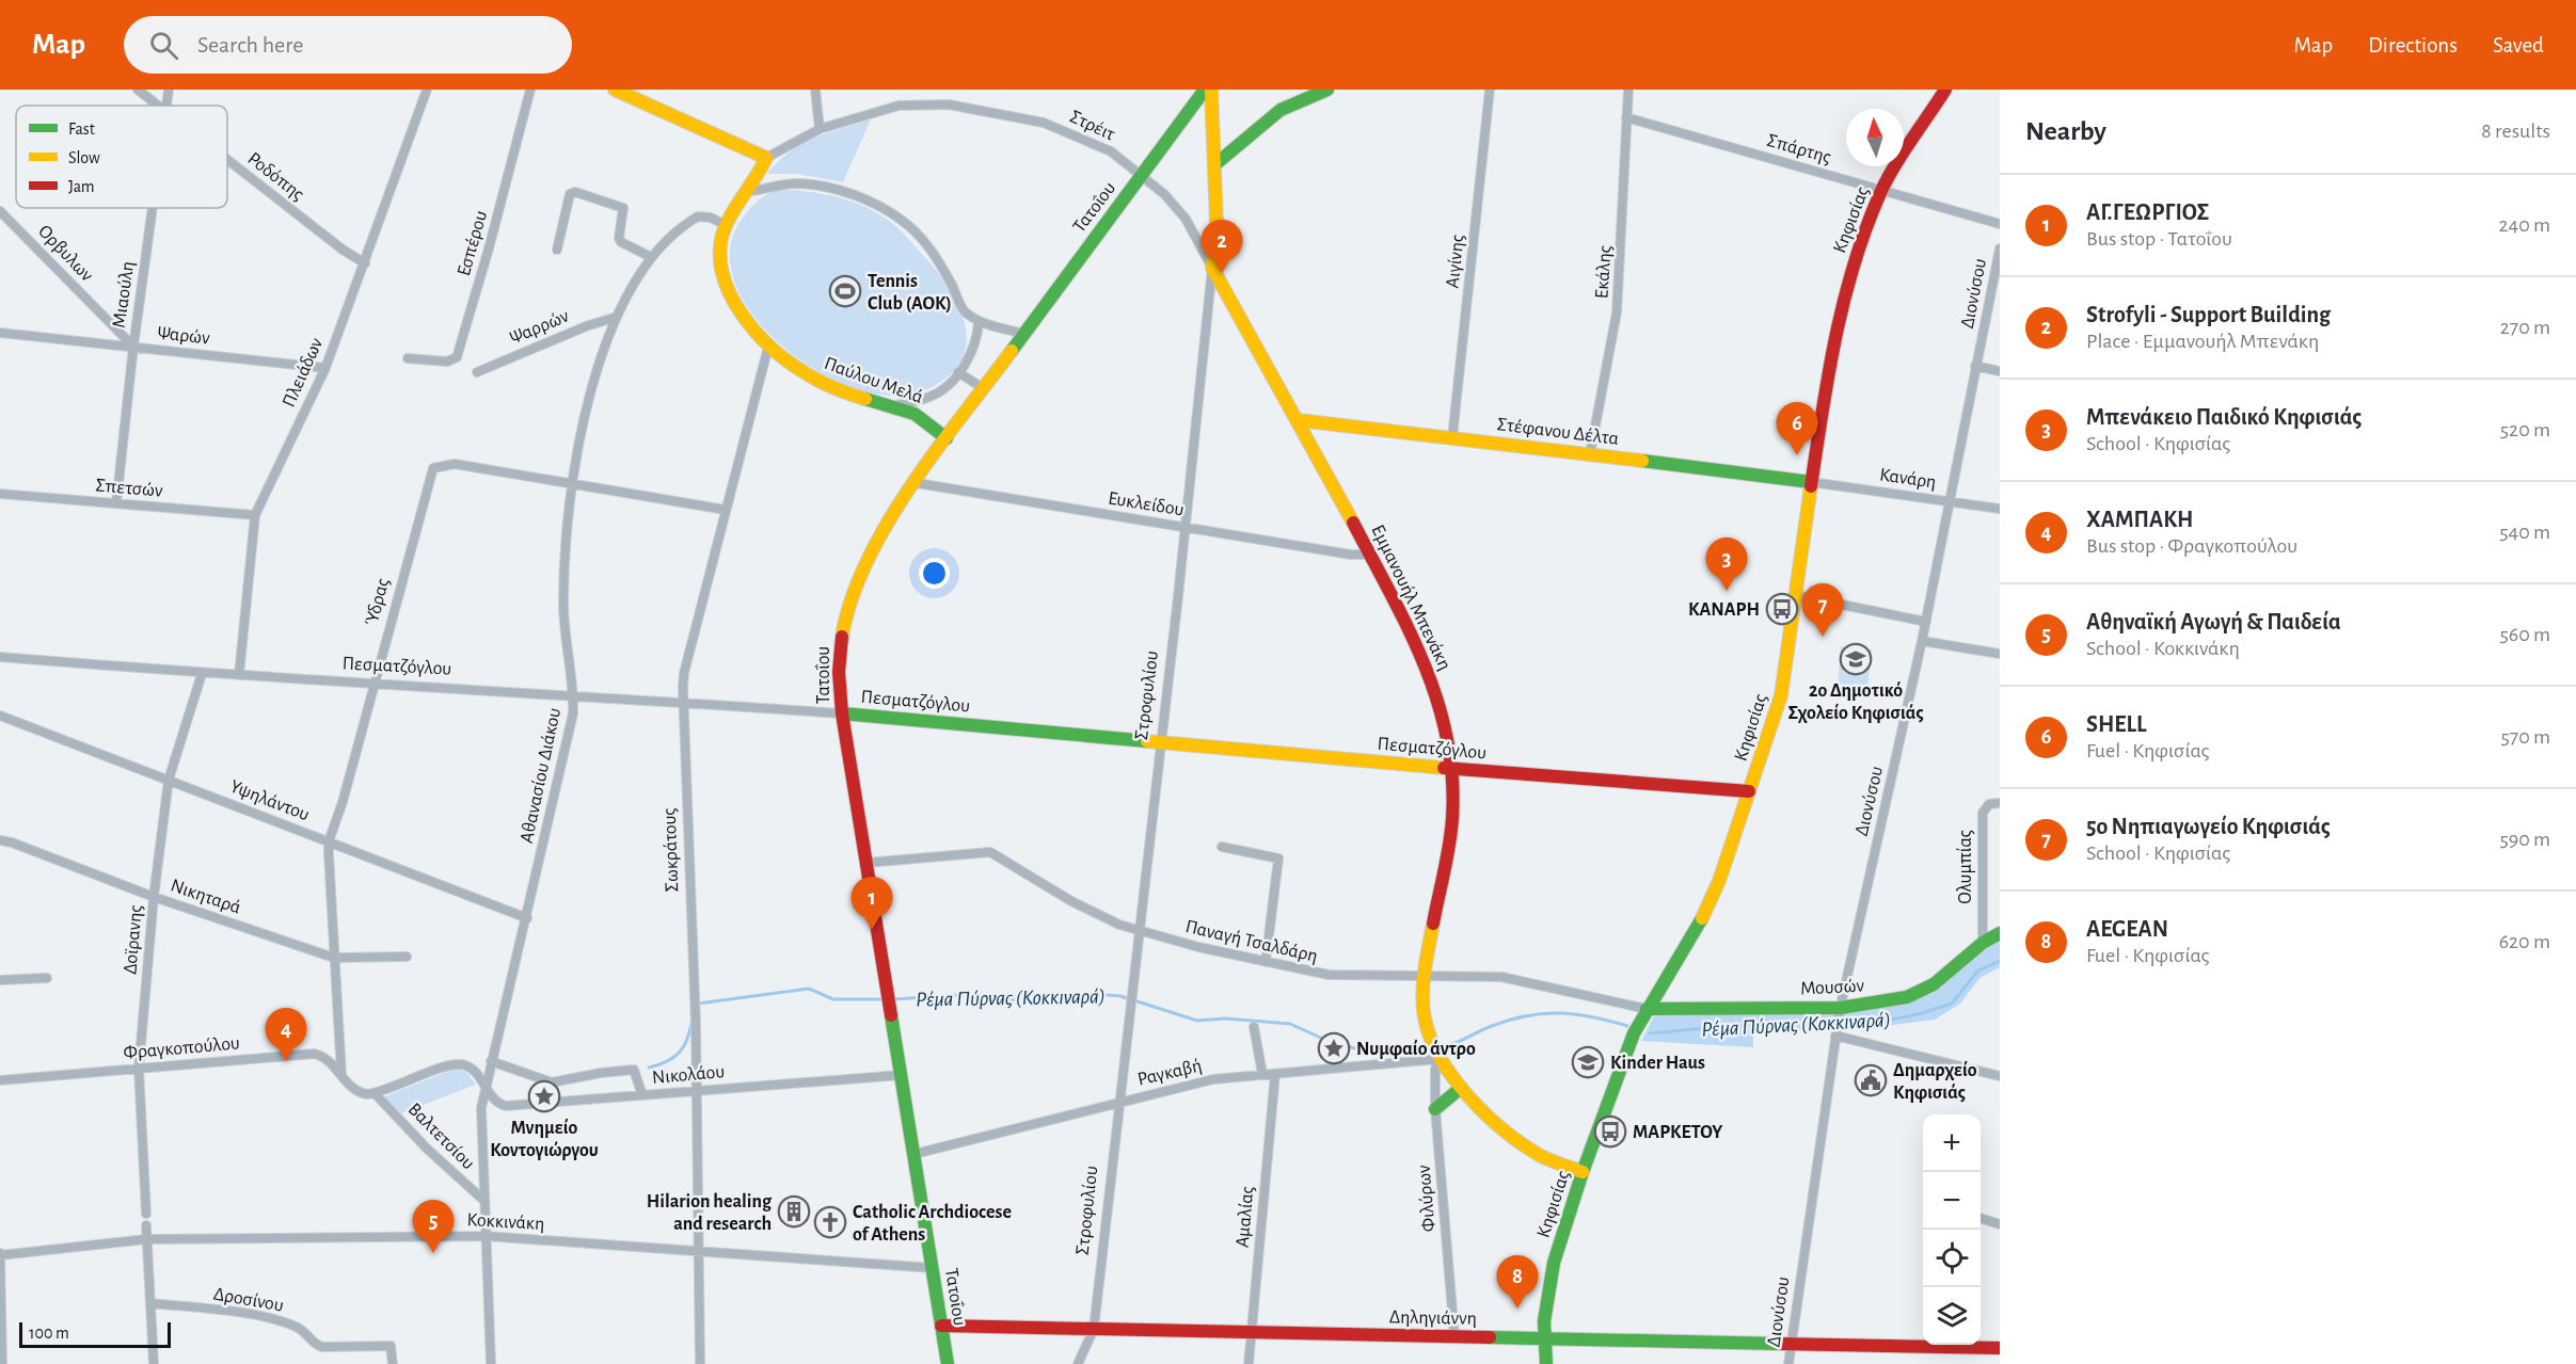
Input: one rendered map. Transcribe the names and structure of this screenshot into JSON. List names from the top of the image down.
{
  "streets": {
    "main road": [
      "Τατοΐου",
      "Κηφισίας",
      "Παύλου Μελά",
      "Στέφανου Δέλτα",
      "Εμμανουήλ Μπενάκη",
      "Πεσματζόγλου",
      "Στροφυλίου",
      "Μουσών",
      "Δηληγιάννη"
    ],
    "street": [
      "Στρέιτ",
      "Σπάρτης",
      "Ροδόπης",
      "Εσπέρου",
      "Ορβυλων",
      "Αιγίνης",
      "Εκάλης",
      "Διονύσου",
      "Μιαούλη",
      "Ψαρρών",
      "Ψαρών",
      "Πλειάδων",
      "Κανάρη",
      "Σπετσών",
      "Ευκλείδου",
      "Ύδρας",
      "Αθανασίου Διάκου",
      "Υψηλάντου",
      "Σωκράτους",
      "Ολυμπίας",
      "Νικηταρά",
      "Δοϊρανης",
      "Παναγή Τσαλδάρη",
      "Φραγκοπούλου",
      "Ραγκαβή",
      "Νικολάου",
      "Βαλτετσίου",
      "Φιλύρων",
      "Αμαλίας",
      "Κοκκινάκη",
      "Δροσίνου"
    ]
  },
  "crossings": [
    ["Στρέιτ", "Τατοΐου"],
    ["Στρέιτ", "Παύλου Μελά"],
    ["Στρέιτ", "Εμμανουήλ Μπενάκη"],
    ["Σπάρτης", "Κηφισίας"],
    ["Σπάρτης", "Εκάλης"],
    ["Ροδόπης", "Πλειάδων"],
    ["Τατοΐου", "Παύλου Μελά"],
    ["Τατοΐου", "Ευκλείδου"],
    ["Τατοΐου", "Εμμανουήλ Μπενάκη"],
    ["Τατοΐου", "Πεσματζόγλου"],
    ["Τατοΐου", "Παναγή Τσαλδάρη"],
    ["Τατοΐου", "Ραγκαβή"],
    ["Τατοΐου", "Νικολάου"],
    ["Τατοΐου", "Κοκκινάκη"],
    ["Τατοΐου", "Δηληγιάννη"],
    ["Κηφισίας", "Στέφανου Δέλτα"],
    ["Κηφισίας", "Κανάρη"],
    ["Κηφισίας", "Εμμανουήλ Μπενάκη"],
    ["Κηφισίας", "Πεσματζόγλου"],
    ["Κηφισίας", "Παναγή Τσαλδάρη"],
    ["Κηφισίας", "Μουσών"],
    ["Κηφισίας", "Δηληγιάννη"],
    ["Ορβυλων", "Μιαούλη"],
    ["Ορβυλων", "Ψαρών"],
    ["Αιγίνης", "Στέφανου Δέλτα"],
    ["Εκάλης", "Στέφανου Δέλτα"],
    ["Διονύσου", "Κανάρη"],
    ["Διονύσου", "Μουσών"],
    ["Διονύσου", "Δηληγιάννη"],
    ["Μιαούλη", "Ψαρών"],
    ["Μιαούλη", "Σπετσών"],
    ["Ψαρρών", "Αθανασίου Διάκου"],
    ["Ψαρών", "Πλειάδων"],
    ["Πλειάδων", "Σπετσών"],
    ["Πλειάδων", "Πεσματζόγλου"],
    ["Παύλου Μελά", "Αθανασίου Διάκου"],
    ["Παύλου Μελά", "Σωκράτους"],
    ["Στέφανου Δέλτα", "Κανάρη"],
    ["Στέφανου Δέλτα", "Εμμανουήλ Μπενάκη"],
    ["Ευκλείδου", "Εμμανουήλ Μπενάκη"],
    ["Ευκλείδου", "Στροφυλίου"],
    ["Εμμανουήλ Μπενάκη", "Πεσματζόγλου"],
    ["Εμμανουήλ Μπενάκη", "Στροφυλίου"],
    ["Εμμανουήλ Μπενάκη", "Παναγή Τσαλδάρη"],
    ["Εμμανουήλ Μπενάκη", "Ραγκαβή"],
    ["Εμμανουήλ Μπενάκη", "Φιλύρων"],
    ["Ύδρας", "Πεσματζόγλου"],
    ["Ύδρας", "Αθανασίου Διάκου"],
    ["Ύδρας", "Υψηλάντου"],
    ["Ύδρας", "Σωκράτους"],
    ["Ύδρας", "Νικηταρά"],
    ["Ύδρας", "Φραγκοπούλου"],
    ["Πεσματζόγλου", "Στροφυλίου"],
    ["Πεσματζόγλου", "Αθανασίου Διάκου"],
    ["Πεσματζόγλου", "Σωκράτους"],
    ["Πεσματζόγλου", "Δοϊρανης"],
    ["Στροφυλίου", "Παναγή Τσαλδάρη"],
    ["Στροφυλίου", "Ραγκαβή"],
    ["Στροφυλίου", "Δηληγιάννη"],
    ["Αθανασίου Διάκου", "Υψηλάντου"],
    ["Αθανασίου Διάκου", "Νικολάου"],
    ["Αθανασίου Διάκου", "Βαλτετσίου"],
    ["Αθανασίου Διάκου", "Κοκκινάκη"],
    ["Υψηλάντου", "Δοϊρανης"],
    ["Σωκράτους", "Νικολάου"],
    ["Σωκράτους", "Κοκκινάκη"],
    ["Ολυμπίας", "Μουσών"],
    ["Νικηταρά", "Δοϊρανης"],
    ["Δοϊρανης", "Φραγκοπούλου"],
    ["Παναγή Τσαλδάρη", "Μουσών"],
    ["Φραγκοπούλου", "Βαλτετσίου"],
    ["Ραγκαβή", "Φιλύρων"],
    ["Ραγκαβή", "Αμαλίας"],
    ["Φιλύρων", "Δηληγιάννη"],
    ["Αμαλίας", "Δηληγιάννη"]
  ],
  "water": ["Ρέμα Πύρνας (Κοκκιναρά)"],
  "places": {
    "sports": ["Tennis Club (AOK)"],
    "bus stop": ["ΚΑΝΑΡΗ", "ΜΑΡΚΕΤΟΥ"],
    "school or university": ["2ο Δημοτικό Σχολείο Κηφισιάς", "Kinder Haus"],
    "place": ["Νυμφαίο άντρο", "Μνημείο Κοντογιώργου"],
    "public building": ["Δημαρχείο Κηφισιάς"],
    "building": ["Hilarion healing and research"],
    "church": ["Catholic Archdiocese of Athens"]
  },
  "legend": ["Fast", "Slow", "Jam"],
  "scale_bar": "100 m",
  "north": "top",
  "page": {
    "header": "Map",
    "search": "Search here",
    "nav": ["Map", "Directions", "Saved"],
    "heading": ["Nearby", "8 results"],
    "list": [
      {
        "mark": "1",
        "name": "ΑΓ.ΓΕΩΡΓΙΟΣ",
        "note": "Bus stop · Τατοΐου",
        "value": "240 m"
      },
      {
        "mark": "2",
        "name": "Strofyli - Support Building",
        "note": "Place · Εμμανουήλ Μπενάκη",
        "value": "270 m"
      },
      {
        "mark": "3",
        "name": "Μπενάκειο Παιδικό Κηφισιάς",
        "note": "School · Κηφισίας",
        "value": "520 m"
      },
      {
        "mark": "4",
        "name": "ΧΑΜΠΑΚΗ",
        "note": "Bus stop · Φραγκοπούλου",
        "value": "540 m"
      },
      {
        "mark": "5",
        "name": "Αθηναϊκή Αγωγή & Παιδεία",
        "note": "School · Κοκκινάκη",
        "value": "560 m"
      },
      {
        "mark": "6",
        "name": "SHELL",
        "note": "Fuel · Κηφισίας",
        "value": "570 m"
      },
      {
        "mark": "7",
        "name": "5ο Νηπιαγωγείο Κηφισιάς",
        "note": "School · Κηφισίας",
        "value": "590 m"
      },
      {
        "mark": "8",
        "name": "AEGEAN",
        "note": "Fuel · Κηφισίας",
        "value": "620 m"
      }
    ],
    "pins": [
      "2",
      "6",
      "3",
      "7",
      "1",
      "4",
      "5",
      "8"
    ],
    "map_buttons": ["+", "−"],
    "scale": "100 m"
  }
}
